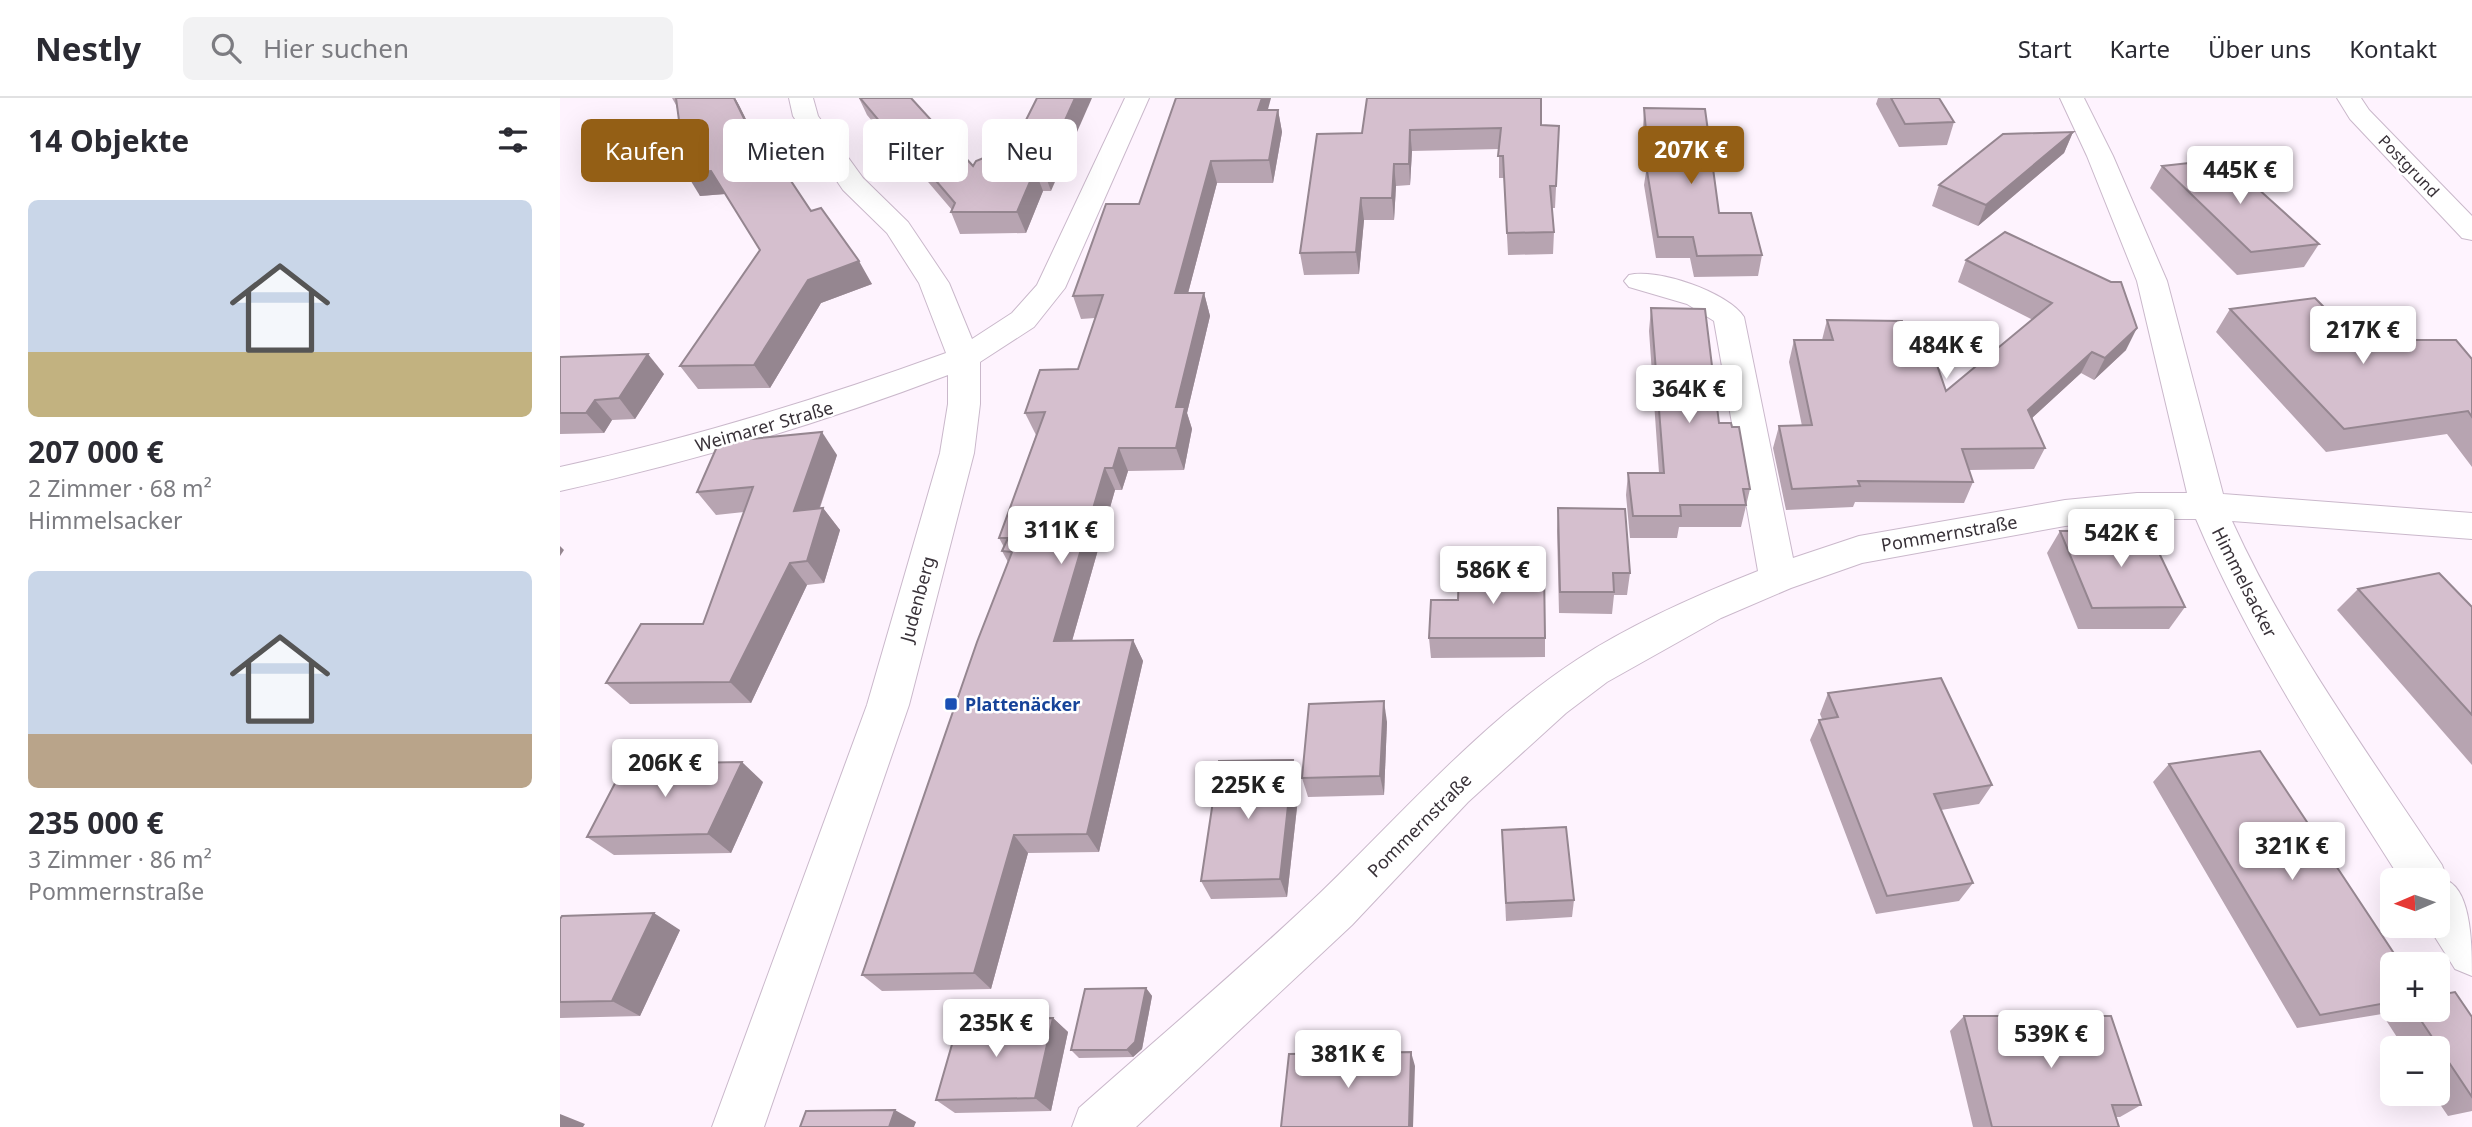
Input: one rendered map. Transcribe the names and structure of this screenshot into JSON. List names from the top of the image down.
{
  "streets": {
    "street": [
      "Postgrund",
      "Weimarer Straße",
      "Pommernstraße",
      "Himmelsacker",
      "Judenberg"
    ]
  },
  "crossings": [
    ["Weimarer Straße", "Judenberg"],
    ["Pommernstraße", "Himmelsacker"]
  ],
  "places": {
    "transit": ["Plattenäcker"]
  },
  "north": "left",
  "page": {
    "header": "Nestly",
    "search": "Hier suchen",
    "nav": [
      "Start",
      "Karte",
      "Über uns",
      "Kontakt"
    ],
    "heading": "14 Objekte",
    "chip": [
      "Kaufen",
      "Mieten",
      "Filter",
      "Neu"
    ],
    "price": [
      "207K €",
      "445K €",
      "217K €",
      "484K €",
      "364K €",
      "311K €",
      "542K €",
      "586K €",
      "206K €",
      "225K €",
      "321K €",
      "235K €",
      "539K €",
      "381K €"
    ],
    "list": [
      {
        "name": "207 000 €",
        "note": "2 Zimmer · 68 m² · Himmelsacker"
      },
      {
        "name": "235 000 €",
        "note": "3 Zimmer · 86 m² · Pommernstraße"
      }
    ],
    "map_buttons": ["+", "−"]
  }
}
